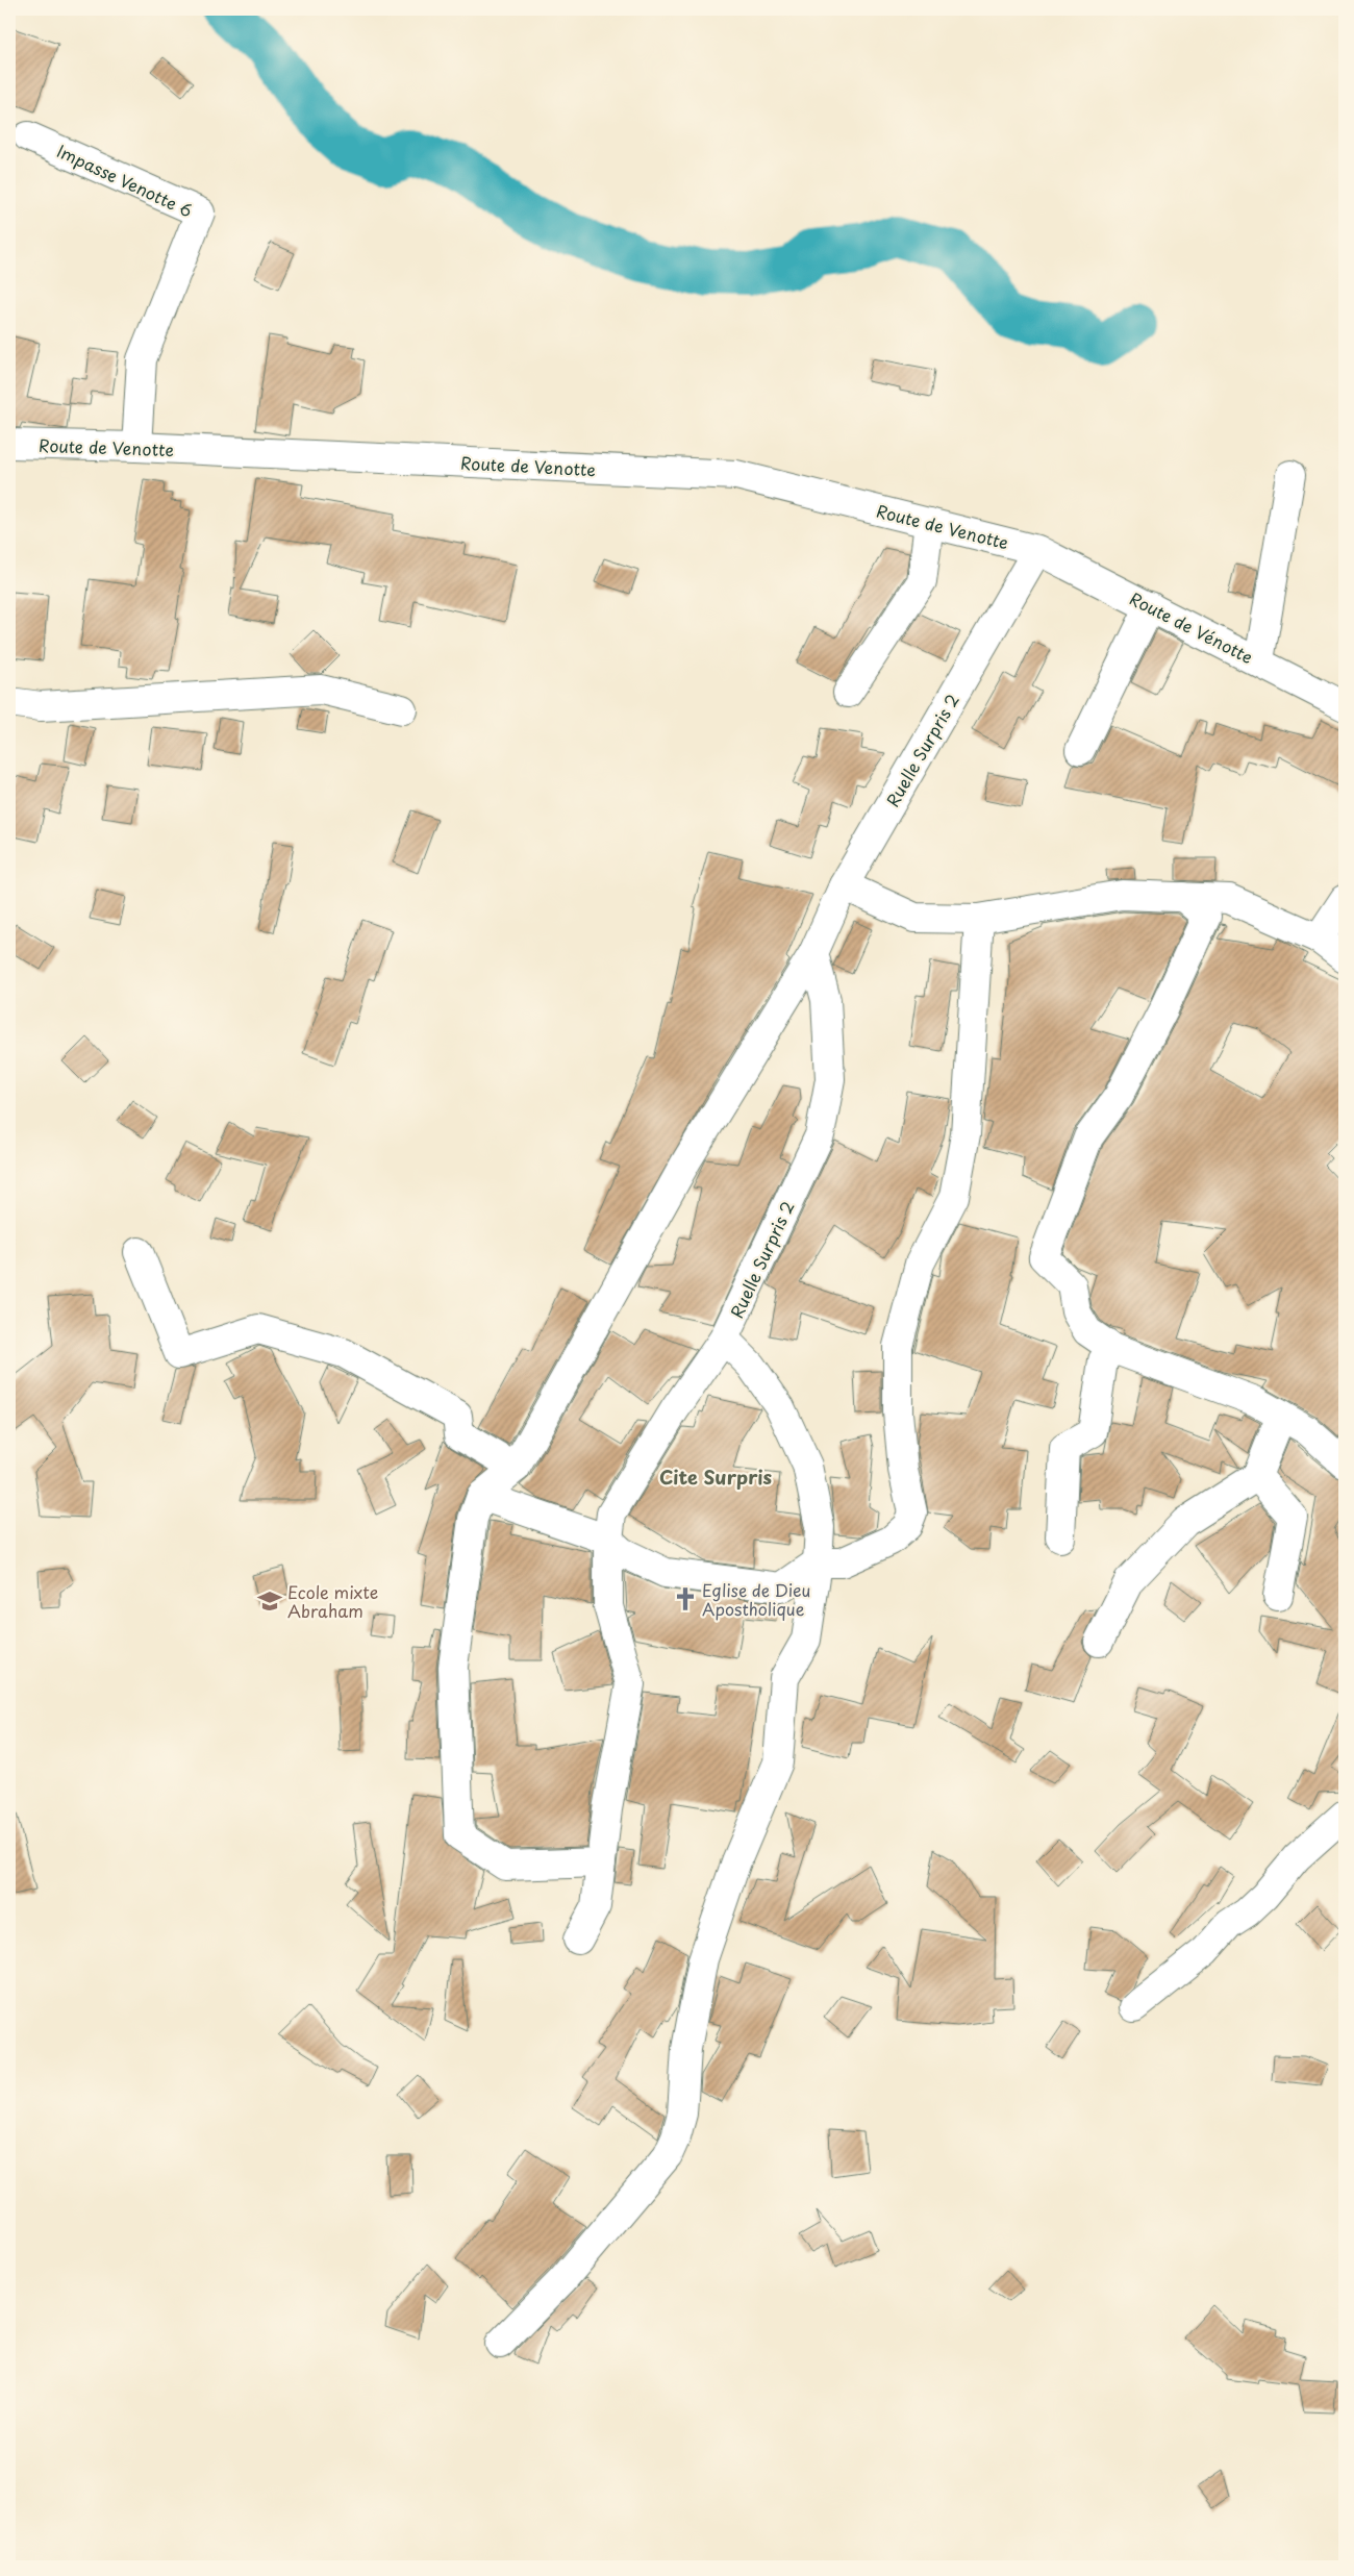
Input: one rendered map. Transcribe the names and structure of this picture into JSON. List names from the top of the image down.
{
  "streets": {
    "street": [
      "Impasse Venotte 6",
      "Route de Venotte",
      "Route de Vénotte",
      "Ruelle Surpris 2"
    ]
  },
  "crossings": [
    ["Impasse Venotte 6", "Route de Venotte"],
    ["Route de Venotte", "Route de Vénotte"],
    ["Route de Venotte", "Ruelle Surpris 2"],
    ["Route de Vénotte", "Ruelle Surpris 2"]
  ],
  "districts": ["Cite Surpris"],
  "places": {
    "church": ["Eglise de Dieu Apostholique"],
    "school or university": ["Ecole mixte Abraham"]
  }
}
